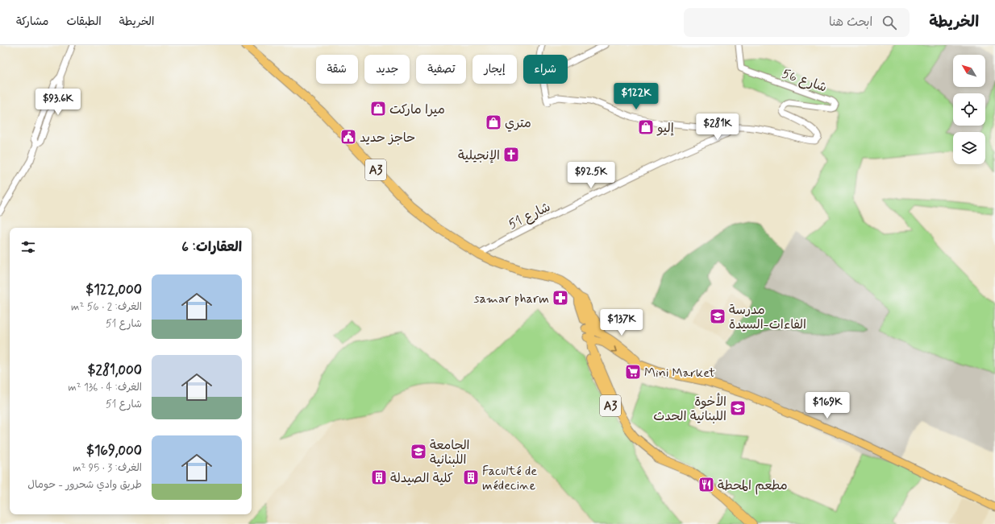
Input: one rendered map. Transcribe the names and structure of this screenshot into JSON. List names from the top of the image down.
{
  "streets": {
    "highway": ["A3"],
    "street": ["شارع 56", "شارع 51"]
  },
  "crossings": [
    ["شارع 56", "شارع 51"],
    ["A3", "شارع 51"]
  ],
  "places": {
    "shop": ["ميرا ماركت", "متري", "إليو"],
    "public building": ["حاجز حديد"],
    "church": ["الإنجيلية"],
    "pharmacy": ["samar pharm"],
    "school or university": ["مدرسة الفاءات-السيدة", "الأخوة اللبنانية الحدث", "الجامعة اللبنانية"],
    "supermarket": ["Mini Market"],
    "building": ["كلية الصيدلة", "Faculté de médecine"],
    "restaurant": ["مطعم المحطة"]
  },
  "north": "top left",
  "page": {
    "header": "الخريطة",
    "search": "ابحث هنا",
    "nav": ["الخريطة", "الطبقات", "مشاركة"],
    "chip": [
      "شراء",
      "إيجار",
      "تصفية",
      "جديد",
      "شقة"
    ],
    "price": [
      "$122K",
      "$93.6K",
      "$281K",
      "$92.5K",
      "$137K",
      "$169K"
    ],
    "heading": "العقارات: 6",
    "list": [
      {
        "name": "$122,000",
        "note": "الغرف: 2 · 56 m² · شارع 51"
      },
      {
        "name": "$281,000",
        "note": "الغرف: 4 · 136 m² · شارع 51"
      },
      {
        "name": "$169,000",
        "note": "الغرف: 3 · 95 m² · طريق وادي شحرور - حومال"
      }
    ]
  }
}
